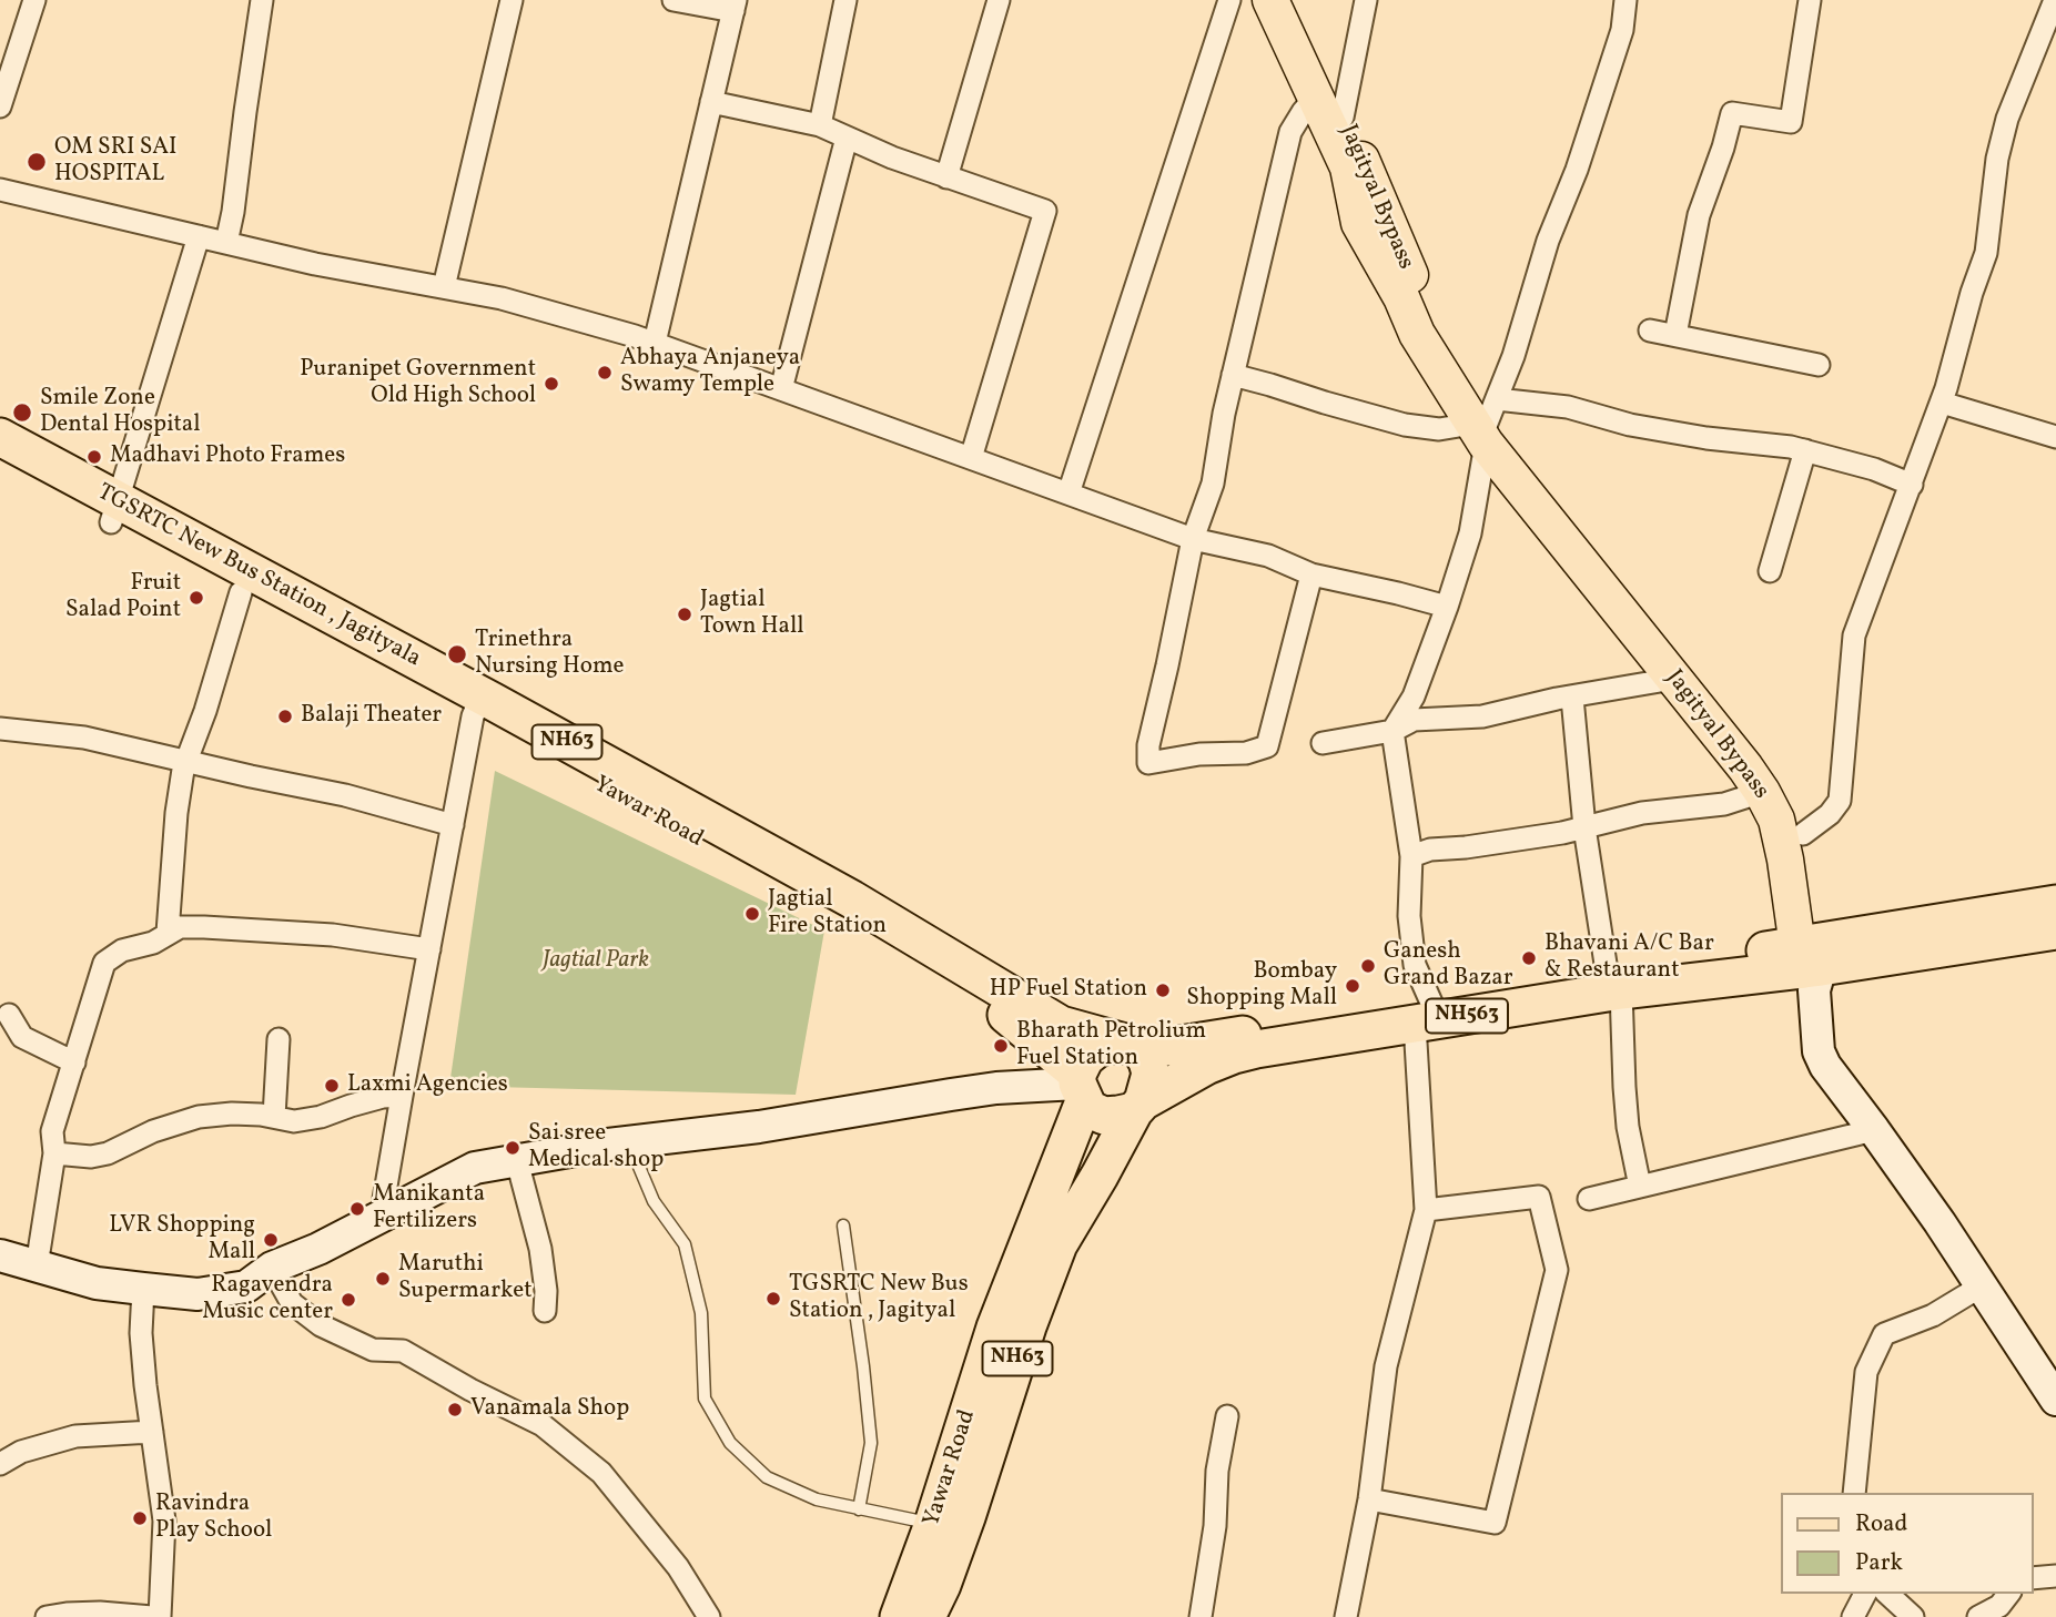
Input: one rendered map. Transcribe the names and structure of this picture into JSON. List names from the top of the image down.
{
  "streets": {
    "highway": [
      "TGSRTC New Bus Station , Jagityala",
      "NH63",
      "Yawar Road",
      "NH563"
    ],
    "main road": ["Jagityal Bypass"]
  },
  "crossings": [
    ["Jagityal Bypass", "NH563"],
    ["TGSRTC New Bus Station , Jagityala", "NH63"],
    ["TGSRTC New Bus Station , Jagityala", "Yawar Road"],
    ["TGSRTC New Bus Station , Jagityala", "NH563"],
    ["NH63", "Yawar Road"],
    ["NH63", "NH563"],
    ["Yawar Road", "NH563"]
  ],
  "parks": ["Jagtial Park"],
  "places": [
    "OM SRI SAI HOSPITAL",
    "Abhaya Anjaneya Swamy Temple",
    "Puranipet Government Old High School",
    "Smile Zone Dental Hospital",
    "Madhavi Photo Frames",
    "Fruit Salad Point",
    "Jagtial Town Hall",
    "Trinethra Nursing Home",
    "Balaji Theater",
    "Jagtial Fire Station",
    "Bhavani A/C Bar & Restaurant",
    "Ganesh Grand Bazar",
    "Bombay Shopping Mall",
    "HP Fuel Station",
    "Bharath Petrolium Fuel Station",
    "Laxmi Agencies",
    "Sai sree Medical shop",
    "Manikanta Fertilizers",
    "LVR Shopping Mall",
    "Maruthi Supermarket",
    "TGSRTC New Bus Station , Jagityal",
    "Ragavendra Music center",
    "Vanamala Shop",
    "Ravindra Play School"
  ],
  "legend": ["Road", "Park"]
}
